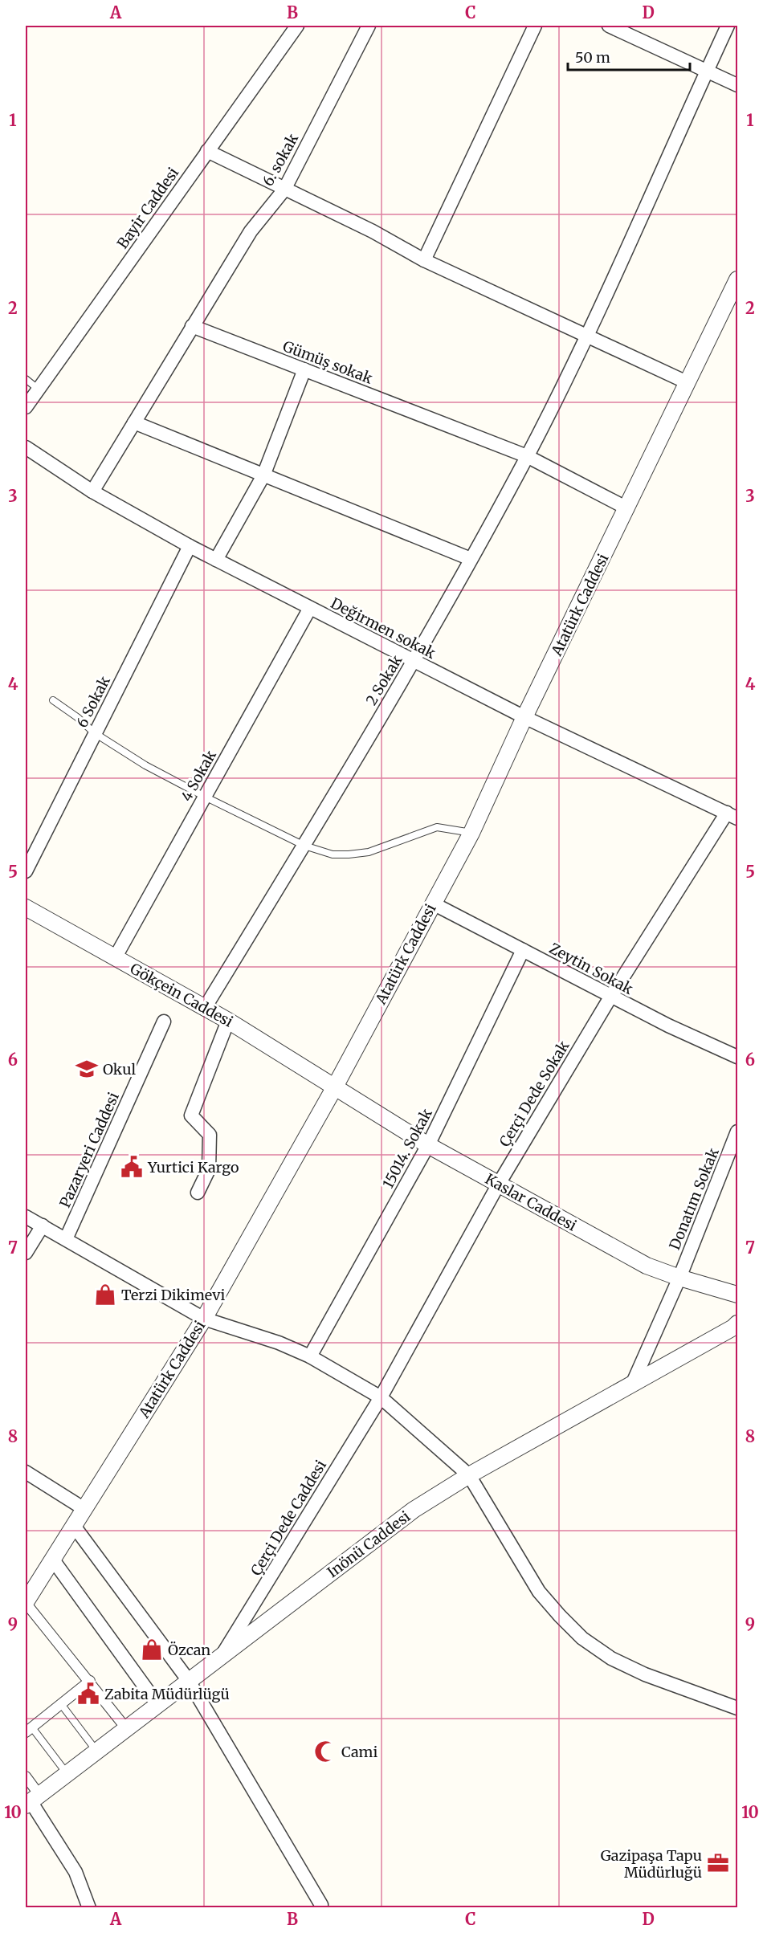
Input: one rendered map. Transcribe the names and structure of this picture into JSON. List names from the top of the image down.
{
  "streets": {
    "street": [
      "6. sokak",
      "Bayir Caddesi",
      "Gümüş sokak",
      "Atatürk Caddesi",
      "Değirmen sokak",
      "2 Sokak",
      "6 Sokak",
      "4 Sokak",
      "Zeytin Sokak",
      "Gökçein Caddesi",
      "Çerçi Dede Sokak",
      "15014. Sokak",
      "Pazaryeri Caddesi",
      "Donatım Sokak",
      "Kaslar Caddesi",
      "Çerçi Dede Caddesi",
      "Inönü Caddesi"
    ]
  },
  "crossings": [
    ["6. sokak", "Gümüş sokak"],
    ["Gümüş sokak", "Atatürk Caddesi"],
    ["Gümüş sokak", "2 Sokak"],
    ["Atatürk Caddesi", "Değirmen sokak"],
    ["Atatürk Caddesi", "Zeytin Sokak"],
    ["Atatürk Caddesi", "Gökçein Caddesi"],
    ["Atatürk Caddesi", "Kaslar Caddesi"],
    ["Değirmen sokak", "2 Sokak"],
    ["Değirmen sokak", "6 Sokak"],
    ["Değirmen sokak", "4 Sokak"],
    ["Değirmen sokak", "Çerçi Dede Sokak"],
    ["2 Sokak", "Gökçein Caddesi"],
    ["4 Sokak", "Gökçein Caddesi"],
    ["Zeytin Sokak", "Çerçi Dede Sokak"],
    ["Zeytin Sokak", "15014. Sokak"],
    ["Gökçein Caddesi", "Kaslar Caddesi"],
    ["Çerçi Dede Sokak", "Kaslar Caddesi"],
    ["Çerçi Dede Sokak", "Çerçi Dede Caddesi"],
    ["15014. Sokak", "Kaslar Caddesi"],
    ["Donatım Sokak", "Kaslar Caddesi"],
    ["Donatım Sokak", "Inönü Caddesi"],
    ["Çerçi Dede Caddesi", "Inönü Caddesi"]
  ],
  "places": {
    "school or university": ["Okul"],
    "public building": ["Yurtici Kargo", "Zabita Müdürlügü"],
    "shop": ["Terzi Dikimevi", "Özcan"],
    "mosque": ["Cami"],
    "office": ["Gazipaşa Tapu Müdürluğü"]
  },
  "scale_bar": "50 m",
  "grid": {
    "columns": [
      "A",
      "B",
      "C",
      "D"
    ],
    "rows": [
      "1",
      "2",
      "3",
      "4",
      "5",
      "6",
      "7",
      "8",
      "9",
      "10"
    ]
  }
}
